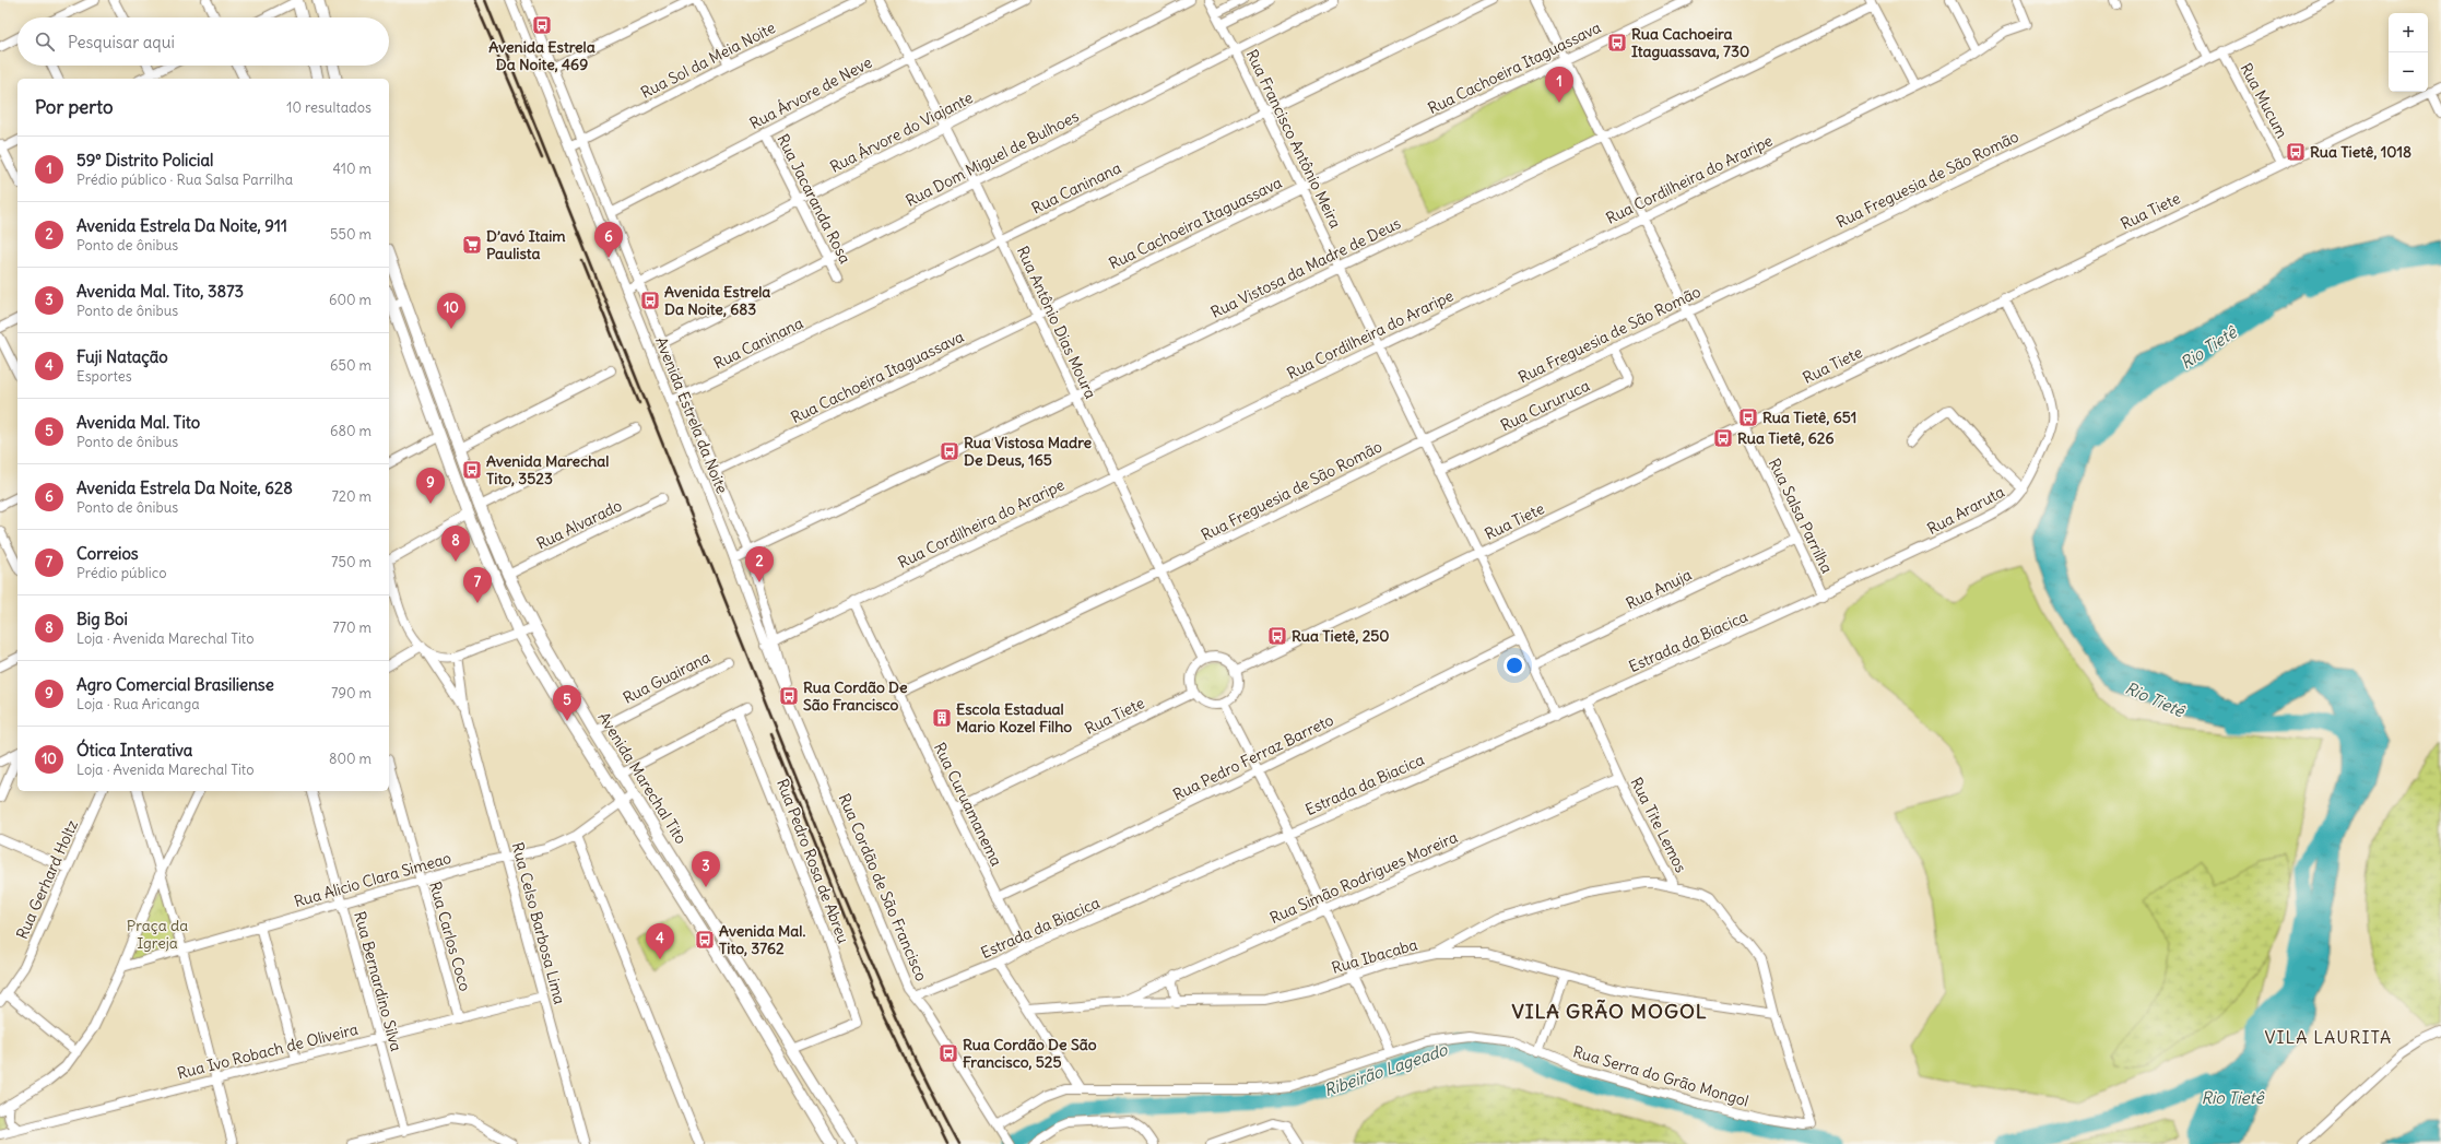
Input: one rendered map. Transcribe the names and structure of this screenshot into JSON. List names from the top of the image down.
{
  "streets": {
    "main road": ["Avenida Marechal Tito"],
    "street": [
      "Rua Sol da Meia Noite",
      "Rua Cachoeira Itaguassava",
      "Rua Árvore de Neve",
      "Rua Mucum",
      "Rua Árvore do Viajante",
      "Rua Francisco Antônio Meira",
      "Rua Dom Miguel de Bulhoes",
      "Rua Cordilheira do Araripe",
      "Rua Freguesia de São Romão",
      "Rua Caninana",
      "Rua Jacaranda Rosa",
      "Rua Tiete",
      "Rua Vistosa da Madre de Deus",
      "Rua Antônio Dias Moura",
      "Rua Cururuca",
      "Avenida Estrela da Noite",
      "Rua Araruta",
      "Rua Salsa Parrilha",
      "Rua Alvarado",
      "Rua Anuja",
      "Estrada da Biacica",
      "Rua Guairana",
      "Rua Pedro Ferraz Barreto",
      "Rua Curuamanema",
      "Rua Tite Lemos",
      "Rua Pedro Rosa de Abreu",
      "Rua Simão Rodrigues Moreira",
      "Rua Gerhard Holtz",
      "Rua Alicio Clara Simeao",
      "Rua Cordão de São Francisco",
      "Rua Celso Barbosa Lima",
      "Rua Carlos Coco",
      "Rua Ibacaba",
      "Rua Bernardino Silva",
      "Rua Ivo Robach de Oliveira",
      "Rua Serra do Grão Mongol"
    ]
  },
  "crossings": [
    ["Rua Sol da Meia Noite", "Avenida Estrela da Noite"],
    ["Rua Cachoeira Itaguassava", "Rua Francisco Antônio Meira"],
    ["Rua Cachoeira Itaguassava", "Rua Antônio Dias Moura"],
    ["Rua Cachoeira Itaguassava", "Avenida Estrela da Noite"],
    ["Rua Cachoeira Itaguassava", "Rua Salsa Parrilha"],
    ["Rua Árvore de Neve", "Rua Jacaranda Rosa"],
    ["Rua Árvore de Neve", "Rua Antônio Dias Moura"],
    ["Rua Árvore de Neve", "Avenida Estrela da Noite"],
    ["Rua Mucum", "Rua Freguesia de São Romão"],
    ["Rua Mucum", "Rua Tiete"],
    ["Rua Árvore do Viajante", "Rua Jacaranda Rosa"],
    ["Rua Árvore do Viajante", "Rua Antônio Dias Moura"],
    ["Rua Árvore do Viajante", "Avenida Estrela da Noite"],
    ["Rua Francisco Antônio Meira", "Rua Dom Miguel de Bulhoes"],
    ["Rua Francisco Antônio Meira", "Rua Cordilheira do Araripe"],
    ["Rua Francisco Antônio Meira", "Rua Freguesia de São Romão"],
    ["Rua Francisco Antônio Meira", "Rua Caninana"],
    ["Rua Francisco Antônio Meira", "Rua Tiete"],
    ["Rua Francisco Antônio Meira", "Rua Vistosa da Madre de Deus"],
    ["Rua Francisco Antônio Meira", "Rua Cururuca"],
    ["Rua Francisco Antônio Meira", "Rua Anuja"],
    ["Rua Francisco Antônio Meira", "Estrada da Biacica"],
    ["Rua Francisco Antônio Meira", "Rua Pedro Ferraz Barreto"],
    ["Rua Dom Miguel de Bulhoes", "Rua Jacaranda Rosa"],
    ["Rua Dom Miguel de Bulhoes", "Rua Antônio Dias Moura"],
    ["Rua Dom Miguel de Bulhoes", "Avenida Estrela da Noite"],
    ["Rua Cordilheira do Araripe", "Rua Antônio Dias Moura"],
    ["Rua Cordilheira do Araripe", "Avenida Estrela da Noite"],
    ["Rua Cordilheira do Araripe", "Rua Salsa Parrilha"],
    ["Rua Cordilheira do Araripe", "Rua Curuamanema"],
    ["Rua Cordilheira do Araripe", "Rua Cordão de São Francisco"],
    ["Rua Freguesia de São Romão", "Rua Antônio Dias Moura"],
    ["Rua Freguesia de São Romão", "Rua Cururuca"],
    ["Rua Freguesia de São Romão", "Rua Salsa Parrilha"],
    ["Rua Freguesia de São Romão", "Rua Curuamanema"],
    ["Rua Caninana", "Rua Antônio Dias Moura"],
    ["Rua Caninana", "Avenida Estrela da Noite"],
    ["Rua Tiete", "Rua Antônio Dias Moura"],
    ["Rua Tiete", "Rua Araruta"],
    ["Rua Tiete", "Rua Salsa Parrilha"],
    ["Rua Tiete", "Rua Curuamanema"],
    ["Rua Vistosa da Madre de Deus", "Rua Antônio Dias Moura"],
    ["Rua Vistosa da Madre de Deus", "Avenida Estrela da Noite"],
    ["Rua Vistosa da Madre de Deus", "Rua Salsa Parrilha"],
    ["Avenida Estrela da Noite", "Rua Cordão de São Francisco"],
    ["Rua Araruta", "Rua Salsa Parrilha"],
    ["Rua Araruta", "Estrada da Biacica"],
    ["Rua Salsa Parrilha", "Rua Anuja"],
    ["Rua Salsa Parrilha", "Estrada da Biacica"],
    ["Rua Alvarado", "Avenida Marechal Tito"],
    ["Estrada da Biacica", "Rua Curuamanema"],
    ["Estrada da Biacica", "Rua Tite Lemos"],
    ["Estrada da Biacica", "Rua Cordão de São Francisco"],
    ["Rua Guairana", "Avenida Marechal Tito"],
    ["Rua Pedro Ferraz Barreto", "Rua Curuamanema"],
    ["Avenida Marechal Tito", "Rua Pedro Rosa de Abreu"],
    ["Avenida Marechal Tito", "Rua Alicio Clara Simeao"],
    ["Rua Tite Lemos", "Rua Simão Rodrigues Moreira"],
    ["Rua Tite Lemos", "Rua Ibacaba"],
    ["Rua Tite Lemos", "Rua Serra do Grão Mongol"],
    ["Rua Simão Rodrigues Moreira", "Rua Ibacaba"],
    ["Rua Alicio Clara Simeao", "Rua Celso Barbosa Lima"],
    ["Rua Alicio Clara Simeao", "Rua Carlos Coco"],
    ["Rua Alicio Clara Simeao", "Rua Bernardino Silva"],
    ["Rua Cordão de São Francisco", "Rua Serra do Grão Mongol"],
    ["Rua Celso Barbosa Lima", "Rua Ivo Robach de Oliveira"],
    ["Rua Carlos Coco", "Rua Ivo Robach de Oliveira"],
    ["Rua Bernardino Silva", "Rua Ivo Robach de Oliveira"]
  ],
  "districts": ["VILA GRÃO MOGOL", "VILA LAURITA"],
  "water": ["Rio Tietê", "Ribeirão Lageado"],
  "parks": ["Praça da Igreja"],
  "places": {
    "bus stop": [
      "Avenida Estrela Da Noite, 469",
      "Rua Cachoeira Itaguassava, 730",
      "Rua Tietê, 1018",
      "Avenida Estrela Da Noite, 683",
      "Rua Tietê, 651",
      "Rua Tietê, 626",
      "Rua Vistosa Madre De Deus, 165",
      "Avenida Marechal Tito, 3523",
      "Rua Tietê, 250",
      "Rua Cordão De São Francisco",
      "Avenida Mal. Tito, 3762",
      "Rua Cordão De São Francisco, 525"
    ],
    "supermarket": ["D’avó Itaim Paulista"],
    "building": ["Escola Estadual Mario Kozel Filho"]
  },
  "page": {
    "map_buttons": ["+", "−"],
    "search": "Pesquisar aqui",
    "pins": [
      "1",
      "6",
      "10",
      "9",
      "8",
      "2",
      "7",
      "5",
      "3",
      "4"
    ],
    "heading": ["Por perto", "10 resultados"],
    "list": [
      {
        "mark": "1",
        "name": "59º Distrito Policial",
        "note": "Prédio público · Rua Salsa Parrilha",
        "value": "410 m"
      },
      {
        "mark": "2",
        "name": "Avenida Estrela Da Noite, 911",
        "note": "Ponto de ônibus",
        "value": "550 m"
      },
      {
        "mark": "3",
        "name": "Avenida Mal. Tito, 3873",
        "note": "Ponto de ônibus",
        "value": "600 m"
      },
      {
        "mark": "4",
        "name": "Fuji Natação",
        "note": "Esportes",
        "value": "650 m"
      },
      {
        "mark": "5",
        "name": "Avenida Mal. Tito",
        "note": "Ponto de ônibus",
        "value": "680 m"
      },
      {
        "mark": "6",
        "name": "Avenida Estrela Da Noite, 628",
        "note": "Ponto de ônibus",
        "value": "720 m"
      },
      {
        "mark": "7",
        "name": "Correios",
        "note": "Prédio público",
        "value": "750 m"
      },
      {
        "mark": "8",
        "name": "Big Boi",
        "note": "Loja · Avenida Marechal Tito",
        "value": "770 m"
      },
      {
        "mark": "9",
        "name": "Agro Comercial Brasiliense",
        "note": "Loja · Rua Aricanga",
        "value": "790 m"
      },
      {
        "mark": "10",
        "name": "Ótica Interativa",
        "note": "Loja · Avenida Marechal Tito",
        "value": "800 m"
      }
    ]
  }
}
